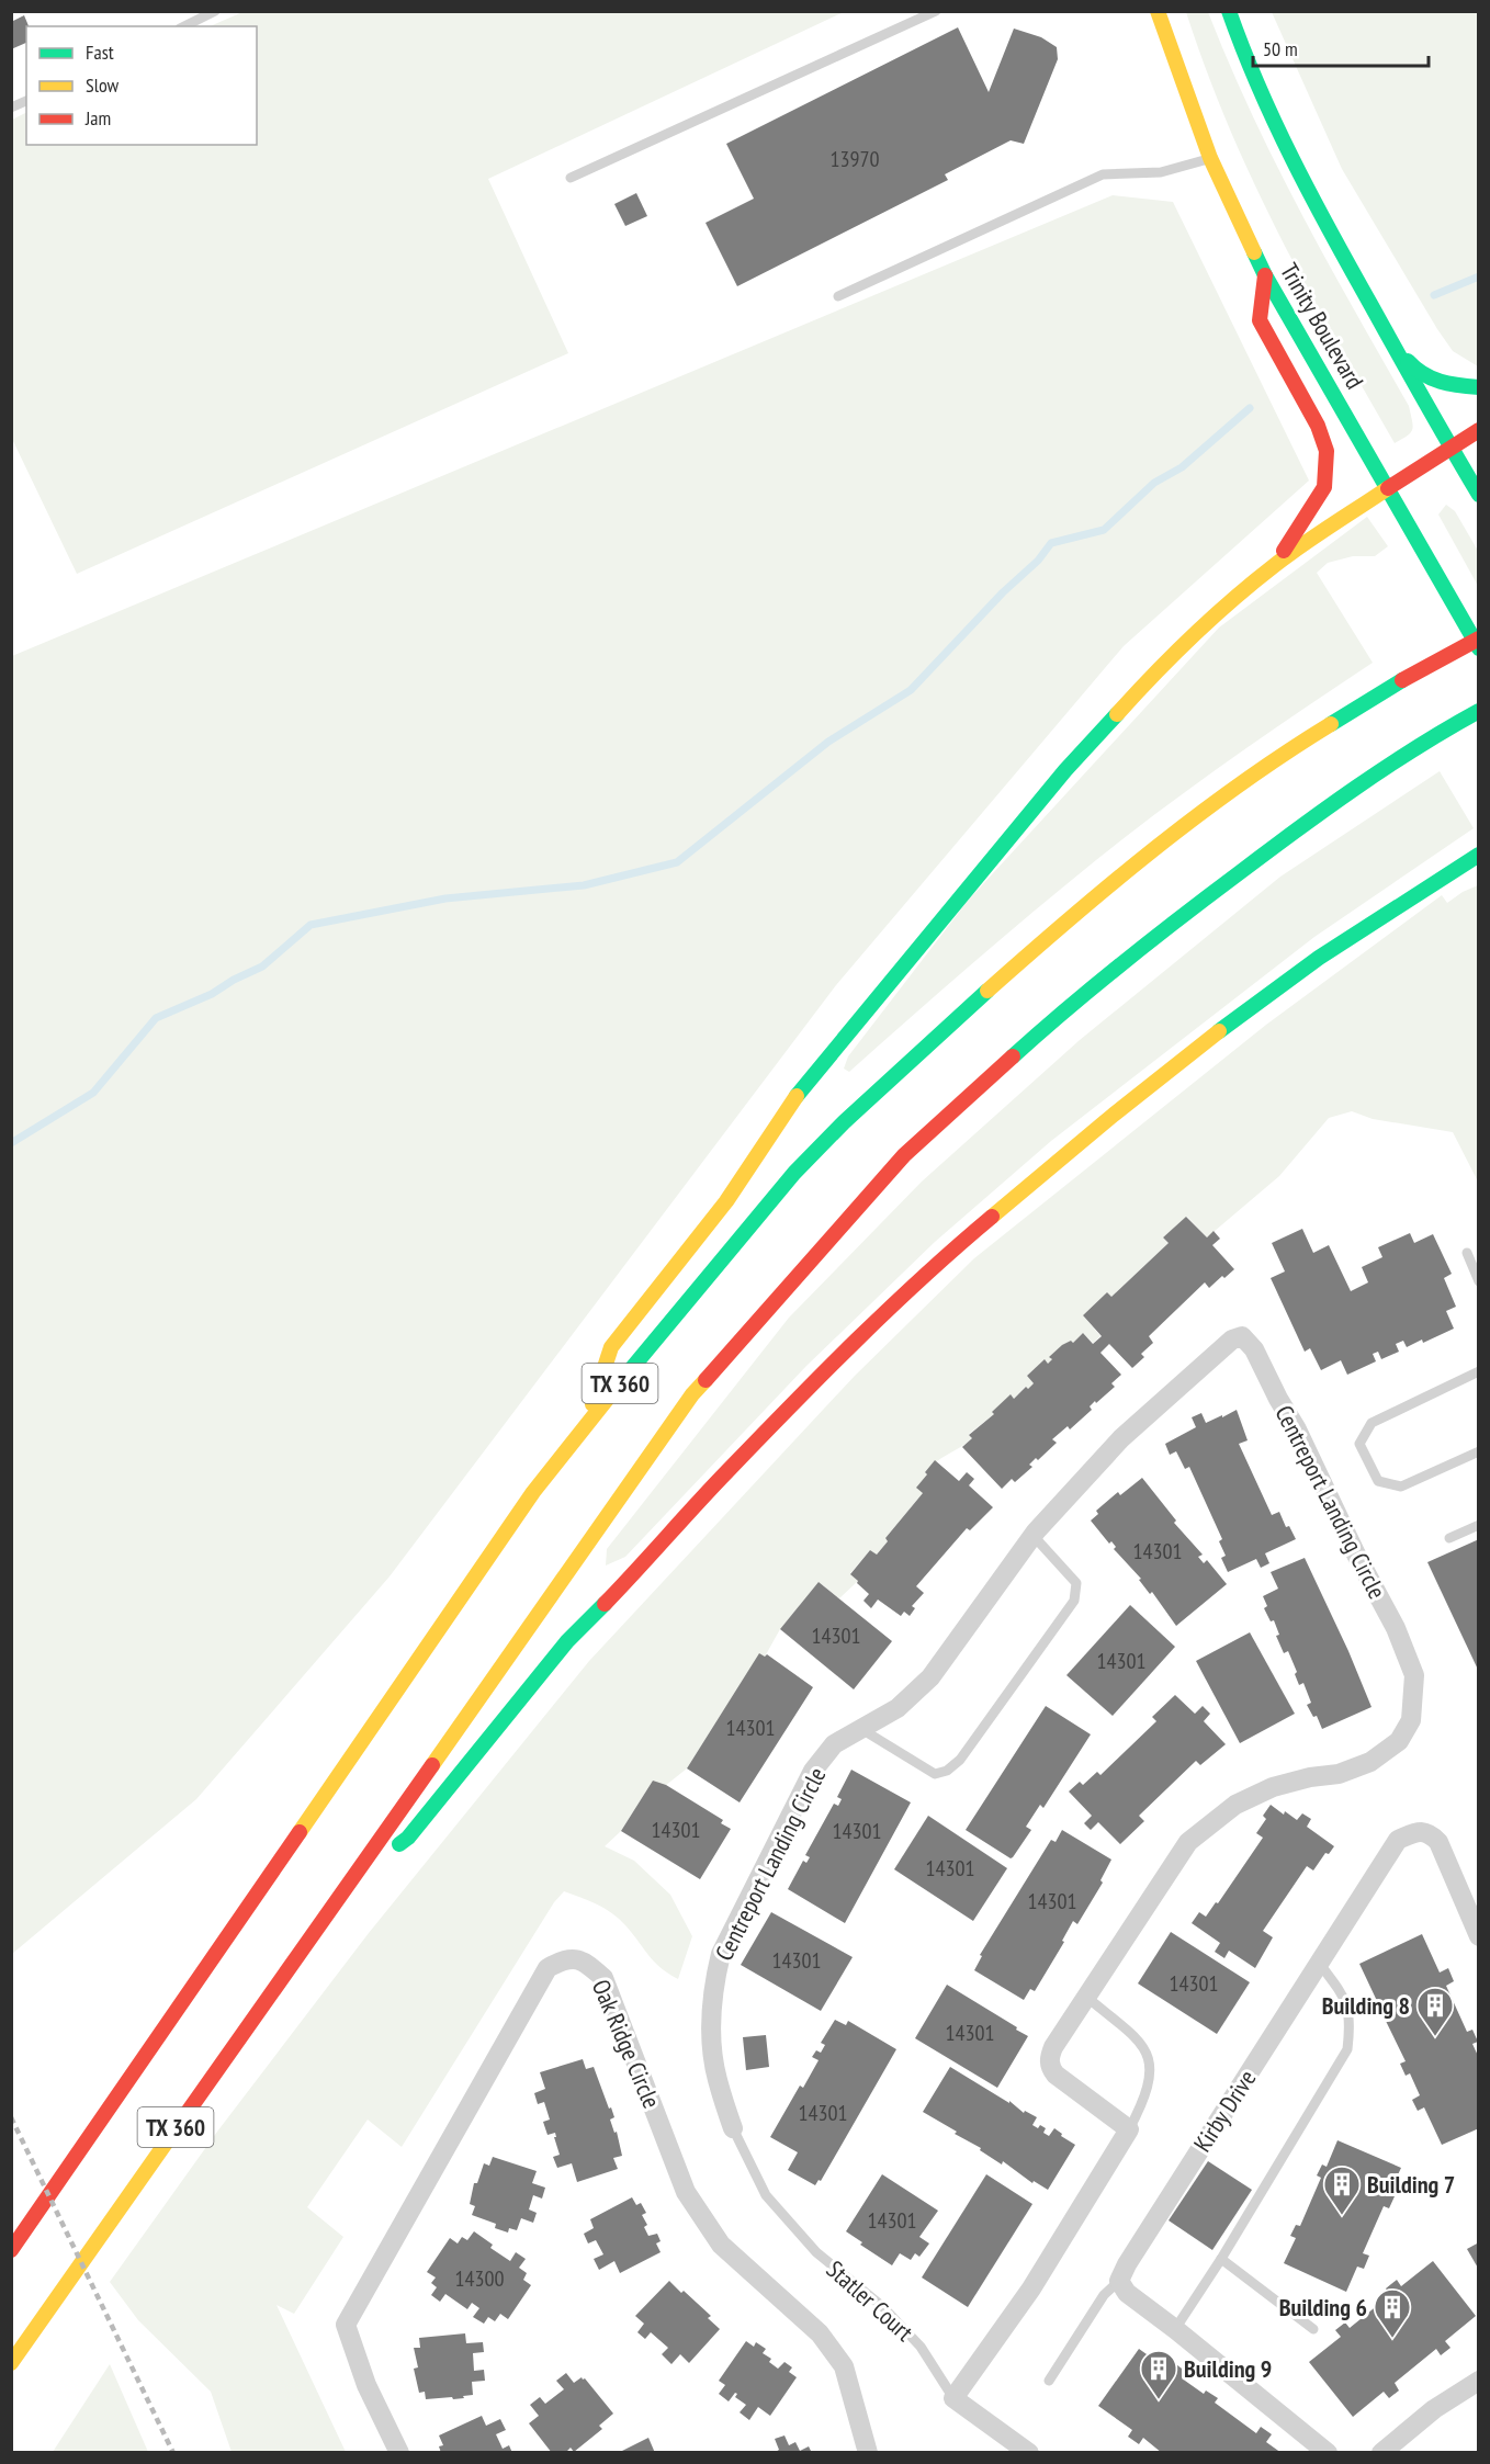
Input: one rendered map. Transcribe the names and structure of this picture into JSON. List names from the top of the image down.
{
  "streets": {
    "main road": ["Trinity Boulevard", "TX 360"],
    "street": [
      "Centreport Landing Circle",
      "Oak Ridge Circle",
      "Kirby Drive",
      "Statler Court"
    ]
  },
  "crossings": [
    ["Centreport Landing Circle", "Statler Court"]
  ],
  "places": {
    "building": [
      "Building 8",
      "Building 7",
      "Building 6",
      "Building 9"
    ]
  },
  "house_numbers": [
    "13970",
    "14301",
    "14301",
    "14301",
    "14301",
    "14301",
    "14301",
    "14301",
    "14301",
    "14301",
    "14301",
    "14301",
    "14301",
    "14301",
    "14300"
  ],
  "legend": ["Fast", "Slow", "Jam"],
  "scale_bar": "50 m"
}
